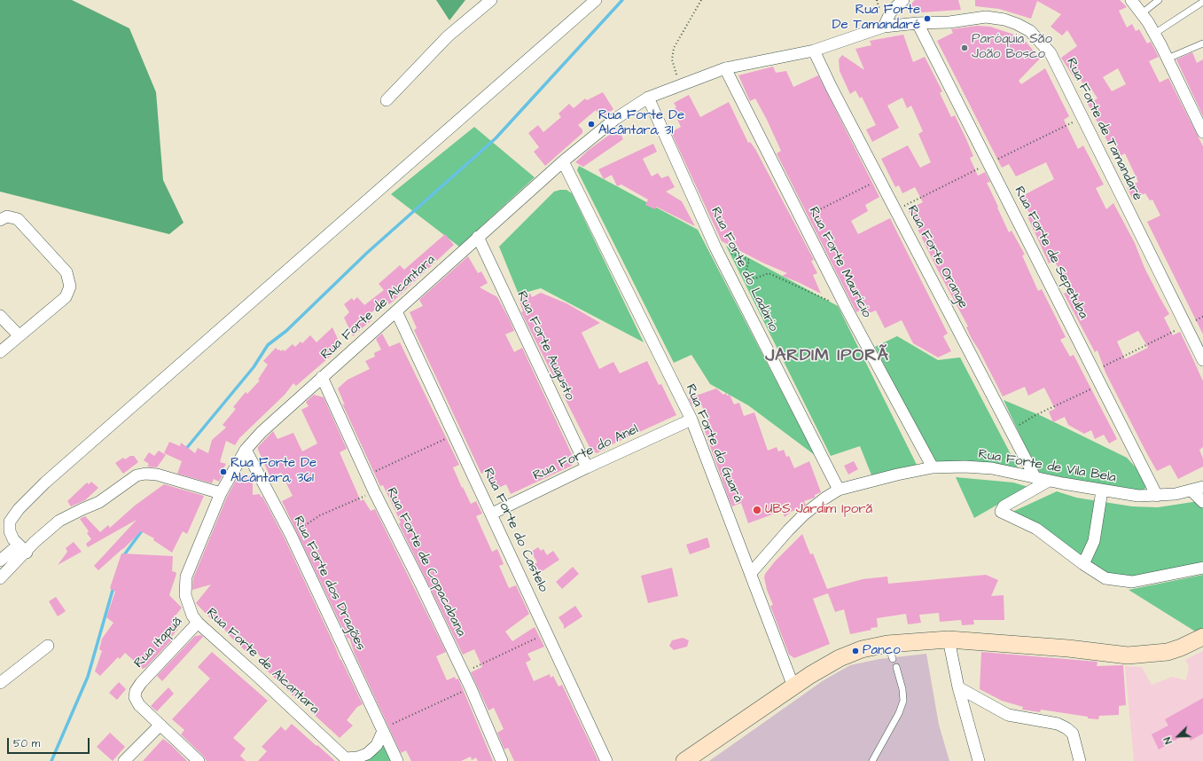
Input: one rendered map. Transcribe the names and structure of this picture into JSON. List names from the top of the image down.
{
  "streets": {
    "street": [
      "Rua Forte de Tamandaré",
      "Rua Forte de Sepetuba",
      "Rua Forte Orange",
      "Rua Forte Maurício",
      "Rua Forte do Ladário",
      "Rua Forte de Alcantara",
      "Rua Forte Augusto",
      "Rua Forte do Guará",
      "Rua Forte do Anel",
      "Rua Forte de Vila Bela",
      "Rua Forte do Castelo",
      "Rua Forte de Copacabana",
      "Rua Forte dos Dragões",
      "Rua Itapuã"
    ]
  },
  "crossings": [
    ["Rua Forte de Tamandaré", "Rua Forte de Sepetuba"],
    ["Rua Forte de Tamandaré", "Rua Forte de Alcantara"],
    ["Rua Forte de Sepetuba", "Rua Forte de Vila Bela"],
    ["Rua Forte Orange", "Rua Forte de Alcantara"],
    ["Rua Forte Orange", "Rua Forte de Vila Bela"],
    ["Rua Forte Maurício", "Rua Forte de Alcantara"],
    ["Rua Forte Maurício", "Rua Forte de Vila Bela"],
    ["Rua Forte do Ladário", "Rua Forte de Alcantara"],
    ["Rua Forte do Ladário", "Rua Forte de Vila Bela"],
    ["Rua Forte de Alcantara", "Rua Forte Augusto"],
    ["Rua Forte de Alcantara", "Rua Forte do Guará"],
    ["Rua Forte de Alcantara", "Rua Forte do Castelo"],
    ["Rua Forte de Alcantara", "Rua Forte de Copacabana"],
    ["Rua Forte de Alcantara", "Rua Forte dos Dragões"],
    ["Rua Forte de Alcantara", "Rua Itapuã"],
    ["Rua Forte Augusto", "Rua Forte do Anel"],
    ["Rua Forte do Guará", "Rua Forte do Anel"],
    ["Rua Forte do Guará", "Rua Forte de Vila Bela"],
    ["Rua Forte do Anel", "Rua Forte do Castelo"]
  ],
  "districts": ["JARDIM IPORÃ"],
  "places": [
    "Rua Forte De Tamandaré",
    "Paróquia São João Bosco",
    "Rua Forte De Alcântara, 31",
    "Rua Forte De Alcântara, 361",
    "UBS Jardim Iporã",
    "Panco"
  ],
  "scale_bar": "50 m",
  "north": "bottom left"
}
